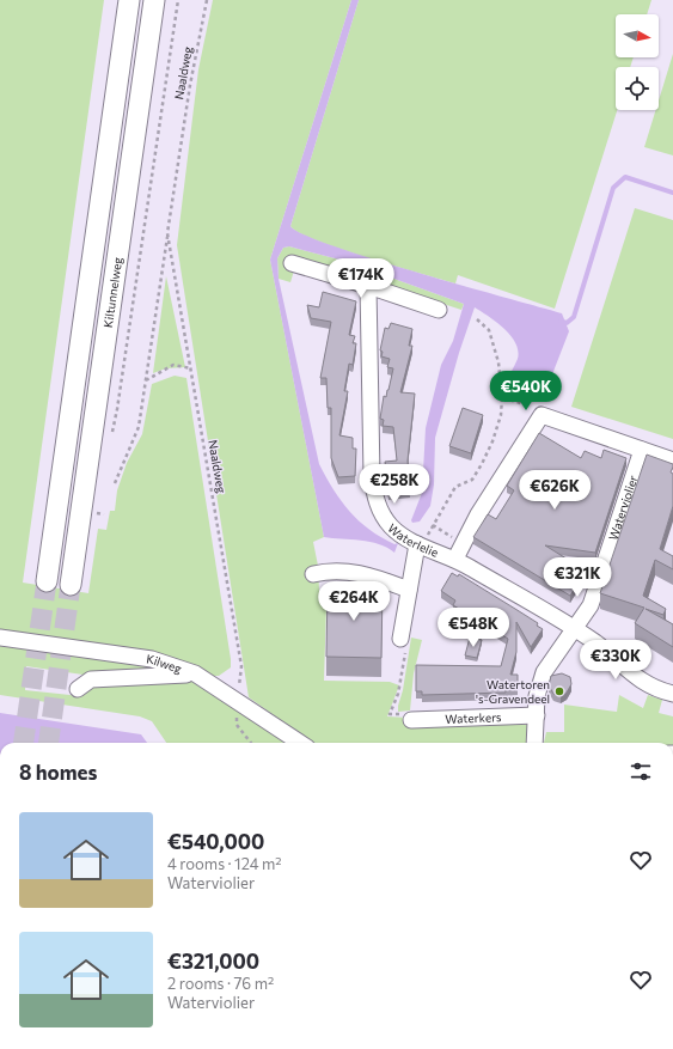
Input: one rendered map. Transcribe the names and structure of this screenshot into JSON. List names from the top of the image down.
{
  "streets": {
    "main road": ["Kiltunnelweg"],
    "street": [
      "Waterviolier",
      "Waterlelie",
      "Kilweg",
      "Waterkers"
    ],
    "path": ["Naaldweg"]
  },
  "crossings": [
    ["Naaldweg", "Kilweg"],
    ["Waterviolier", "Waterlelie"],
    ["Waterviolier", "Waterkers"]
  ],
  "places": ["Watertoren 's-Gravendeel"],
  "north": "right",
  "page": {
    "price": [
      "€174K",
      "€540K",
      "€258K",
      "€626K",
      "€321K",
      "€264K",
      "€548K",
      "€330K"
    ],
    "heading": "8 homes",
    "list": [
      {
        "name": "€540,000",
        "note": "4 rooms · 124 m² · Waterviolier"
      },
      {
        "name": "€321,000",
        "note": "2 rooms · 76 m² · Waterviolier"
      }
    ]
  }
}
